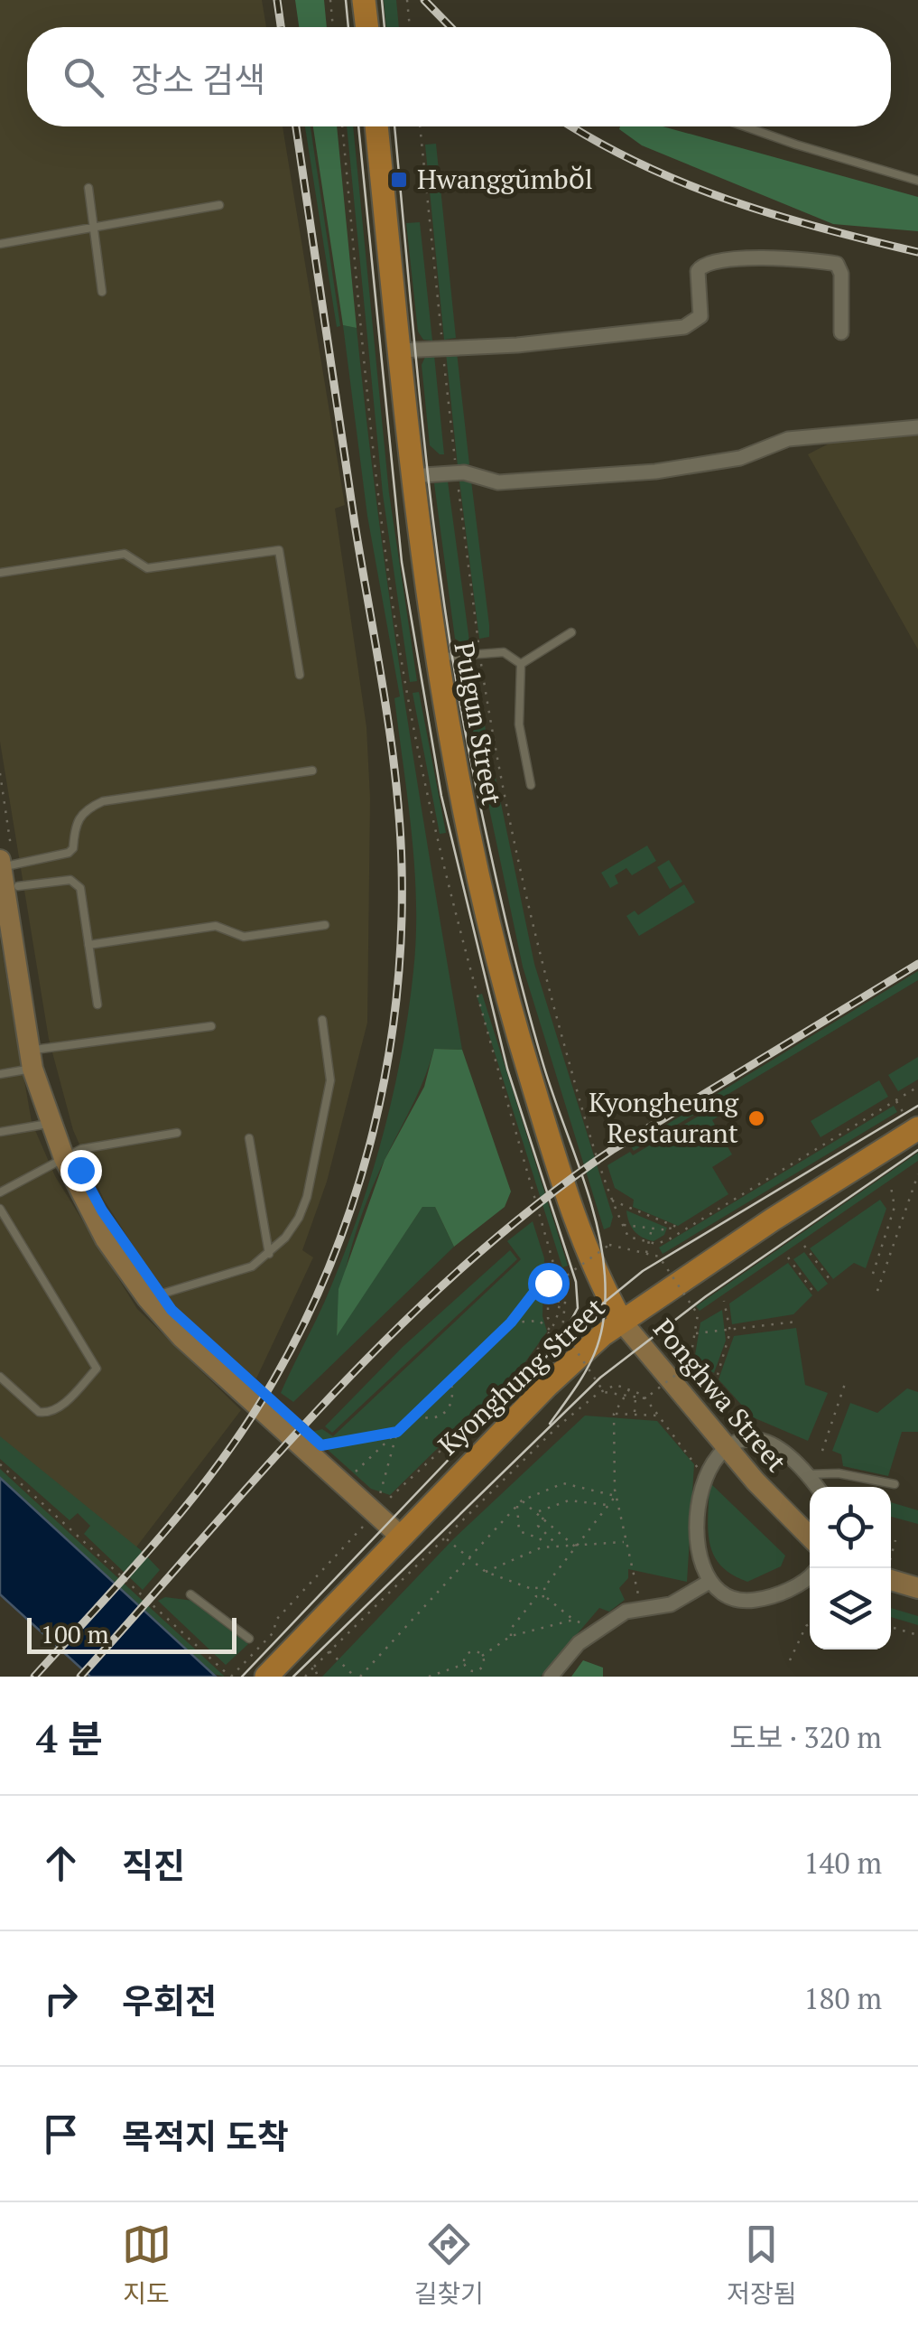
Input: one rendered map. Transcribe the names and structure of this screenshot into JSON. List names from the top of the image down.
{
  "streets": {
    "main road": ["Pulgun Street", "Kyonghung Street"],
    "street": ["Ponghwa Street"]
  },
  "crossings": [
    ["Pulgun Street", "Kyonghung Street"],
    ["Pulgun Street", "Ponghwa Street"],
    ["Kyonghung Street", "Ponghwa Street"]
  ],
  "places": {
    "transit": ["Hwanggŭmbŏl"],
    "other": ["Kyongheung Restaurant"]
  },
  "scale_bar": "100 m",
  "page": {
    "search": "장소 검색",
    "scale": "100 m",
    "heading": ["4 분", "도보 · 320 m"],
    "list": [
      ["직진", "140 m"],
      ["우회전", "180 m"],
      "목적지 도착"
    ],
    "nav": ["지도", "길찾기", "저장됨"]
  }
}
